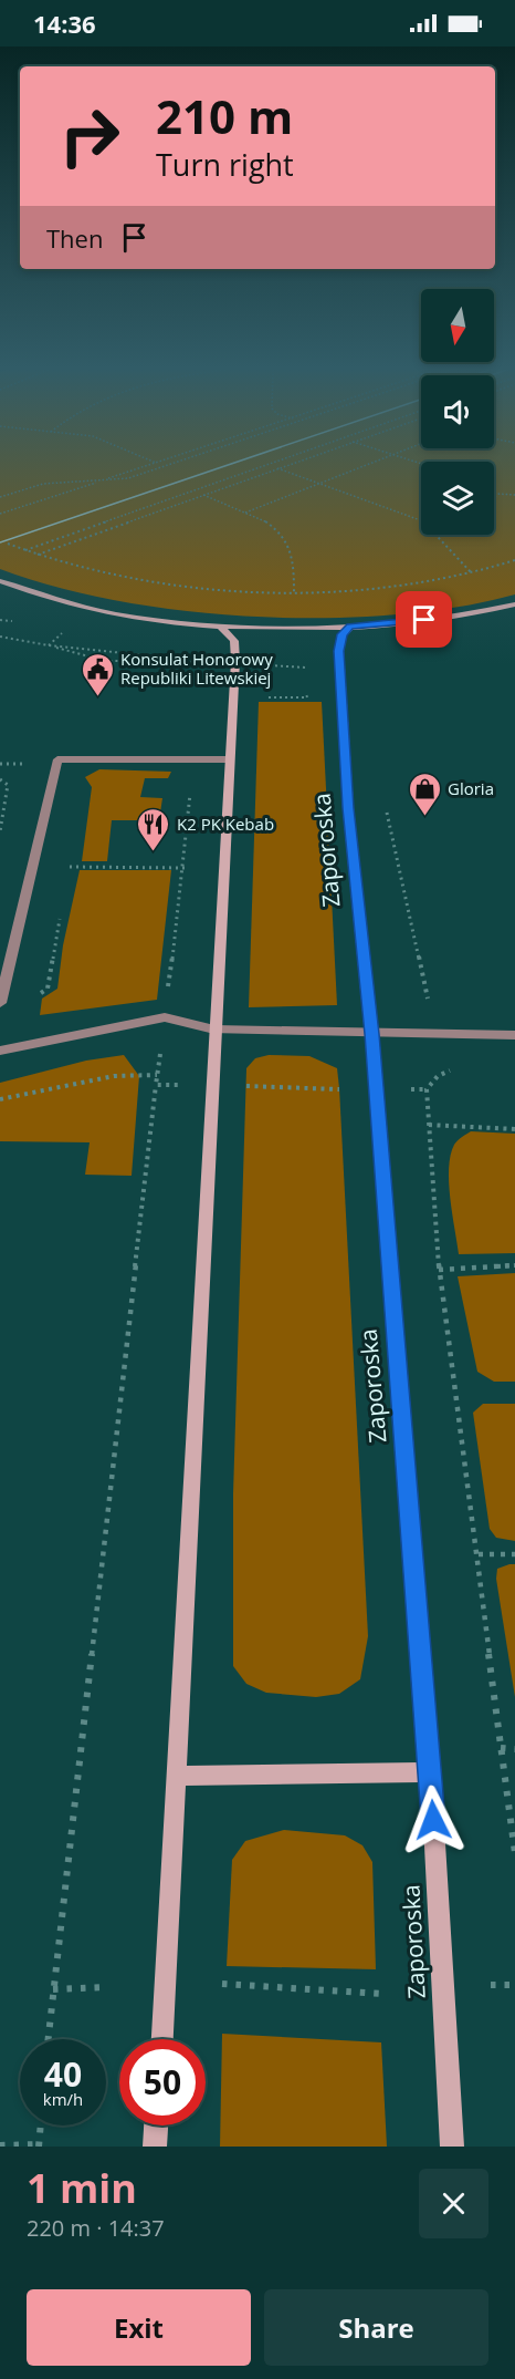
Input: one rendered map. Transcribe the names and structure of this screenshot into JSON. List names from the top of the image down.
{
  "streets": {
    "main road": ["Zaporoska"]
  },
  "places": {
    "public building": ["Konsulat Honorowy Republiki Litewskiej"],
    "shop": ["Gloria"],
    "restaurant": ["K2 PK Kebab"]
  },
  "north": "bottom",
  "page": {
    "status": "14:36",
    "turn": ["210 m", "Turn right"],
    "then": "Then",
    "speed": "40 km/h",
    "limit": "50",
    "heading": ["1 min", "220 m · 14:37"],
    "buttons": ["Exit", "Share"]
  }
}
